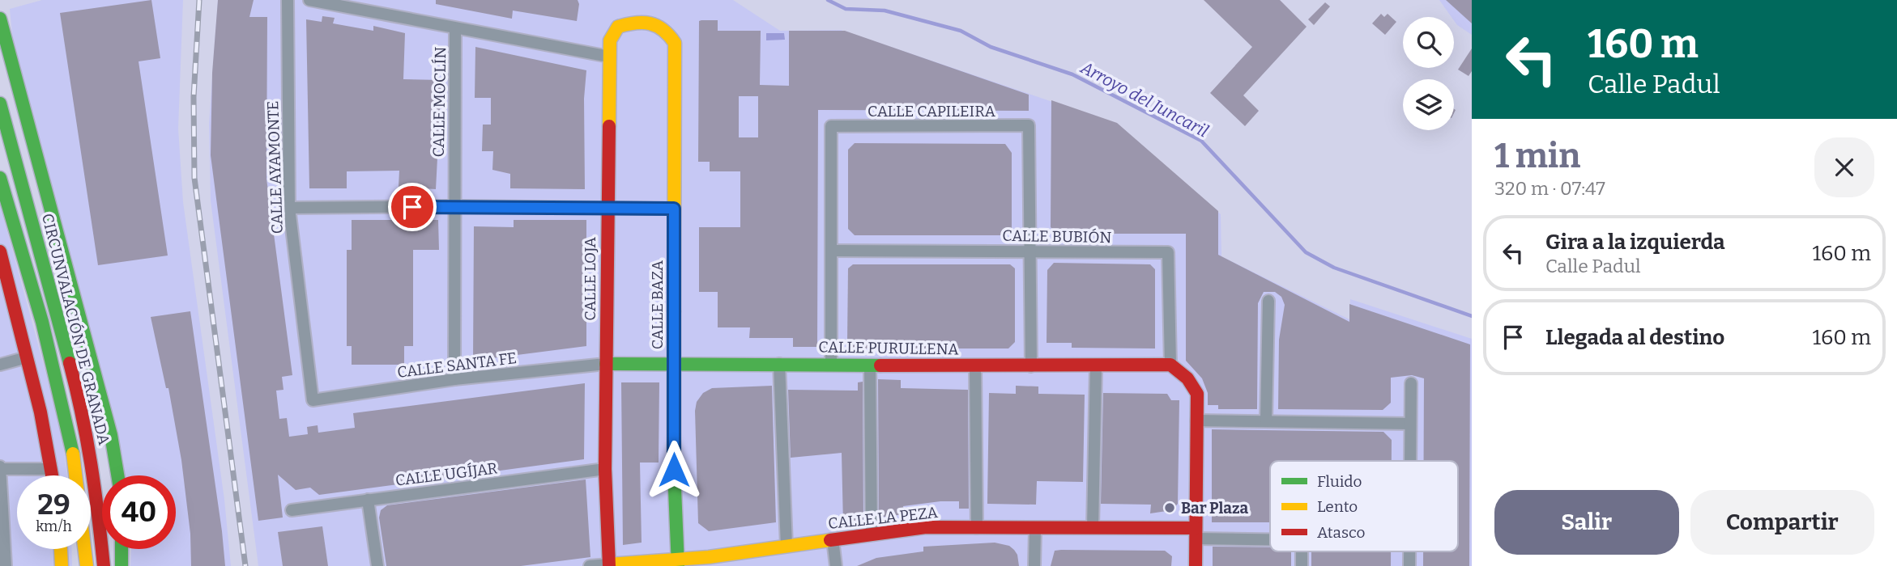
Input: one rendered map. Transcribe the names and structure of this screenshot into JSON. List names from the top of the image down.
{
  "streets": {
    "main road": [
      "CALLE LOJA",
      "CALLE BAZA",
      "CIRCUNVALACIÓN DE GRANADA",
      "CALLE PURULLENA",
      "CALLE LA PEZA"
    ],
    "street": [
      "CALLE MOCLÍN",
      "CALLE CAPILEIRA",
      "CALLE AYAMONTE",
      "CALLE BUBIÓN",
      "CALLE SANTA FE",
      "CALLE UGÍJAR"
    ]
  },
  "crossings": [
    ["CALLE MOCLÍN", "CALLE SANTA FE"],
    ["CALLE CAPILEIRA", "CALLE BUBIÓN"],
    ["CALLE CAPILEIRA", "CALLE PURULLENA"],
    ["CALLE AYAMONTE", "CALLE SANTA FE"],
    ["CALLE BUBIÓN", "CALLE PURULLENA"],
    ["CALLE LOJA", "CALLE BAZA"],
    ["CALLE LOJA", "CALLE PURULLENA"],
    ["CALLE LOJA", "CALLE SANTA FE"],
    ["CALLE LOJA", "CALLE UGÍJAR"],
    ["CALLE LOJA", "CALLE LA PEZA"],
    ["CALLE BAZA", "CALLE PURULLENA"],
    ["CALLE BAZA", "CALLE LA PEZA"],
    ["CALLE PURULLENA", "CALLE SANTA FE"]
  ],
  "water": ["Arroyo del Juncaril"],
  "places": ["Bar Plaza"],
  "legend": ["Fluido", "Lento", "Atasco"],
  "page": {
    "turn": ["160 m", "Calle Padul"],
    "heading": ["1 min", "320 m · 07:47"],
    "list": [
      {
        "name": "Gira a la izquierda",
        "note": "Calle Padul",
        "value": "160 m"
      },
      {
        "name": "Llegada al destino",
        "value": "160 m"
      }
    ],
    "speed": "29 km/h",
    "limit": "40",
    "buttons": ["Salir", "Compartir"]
  }
}
